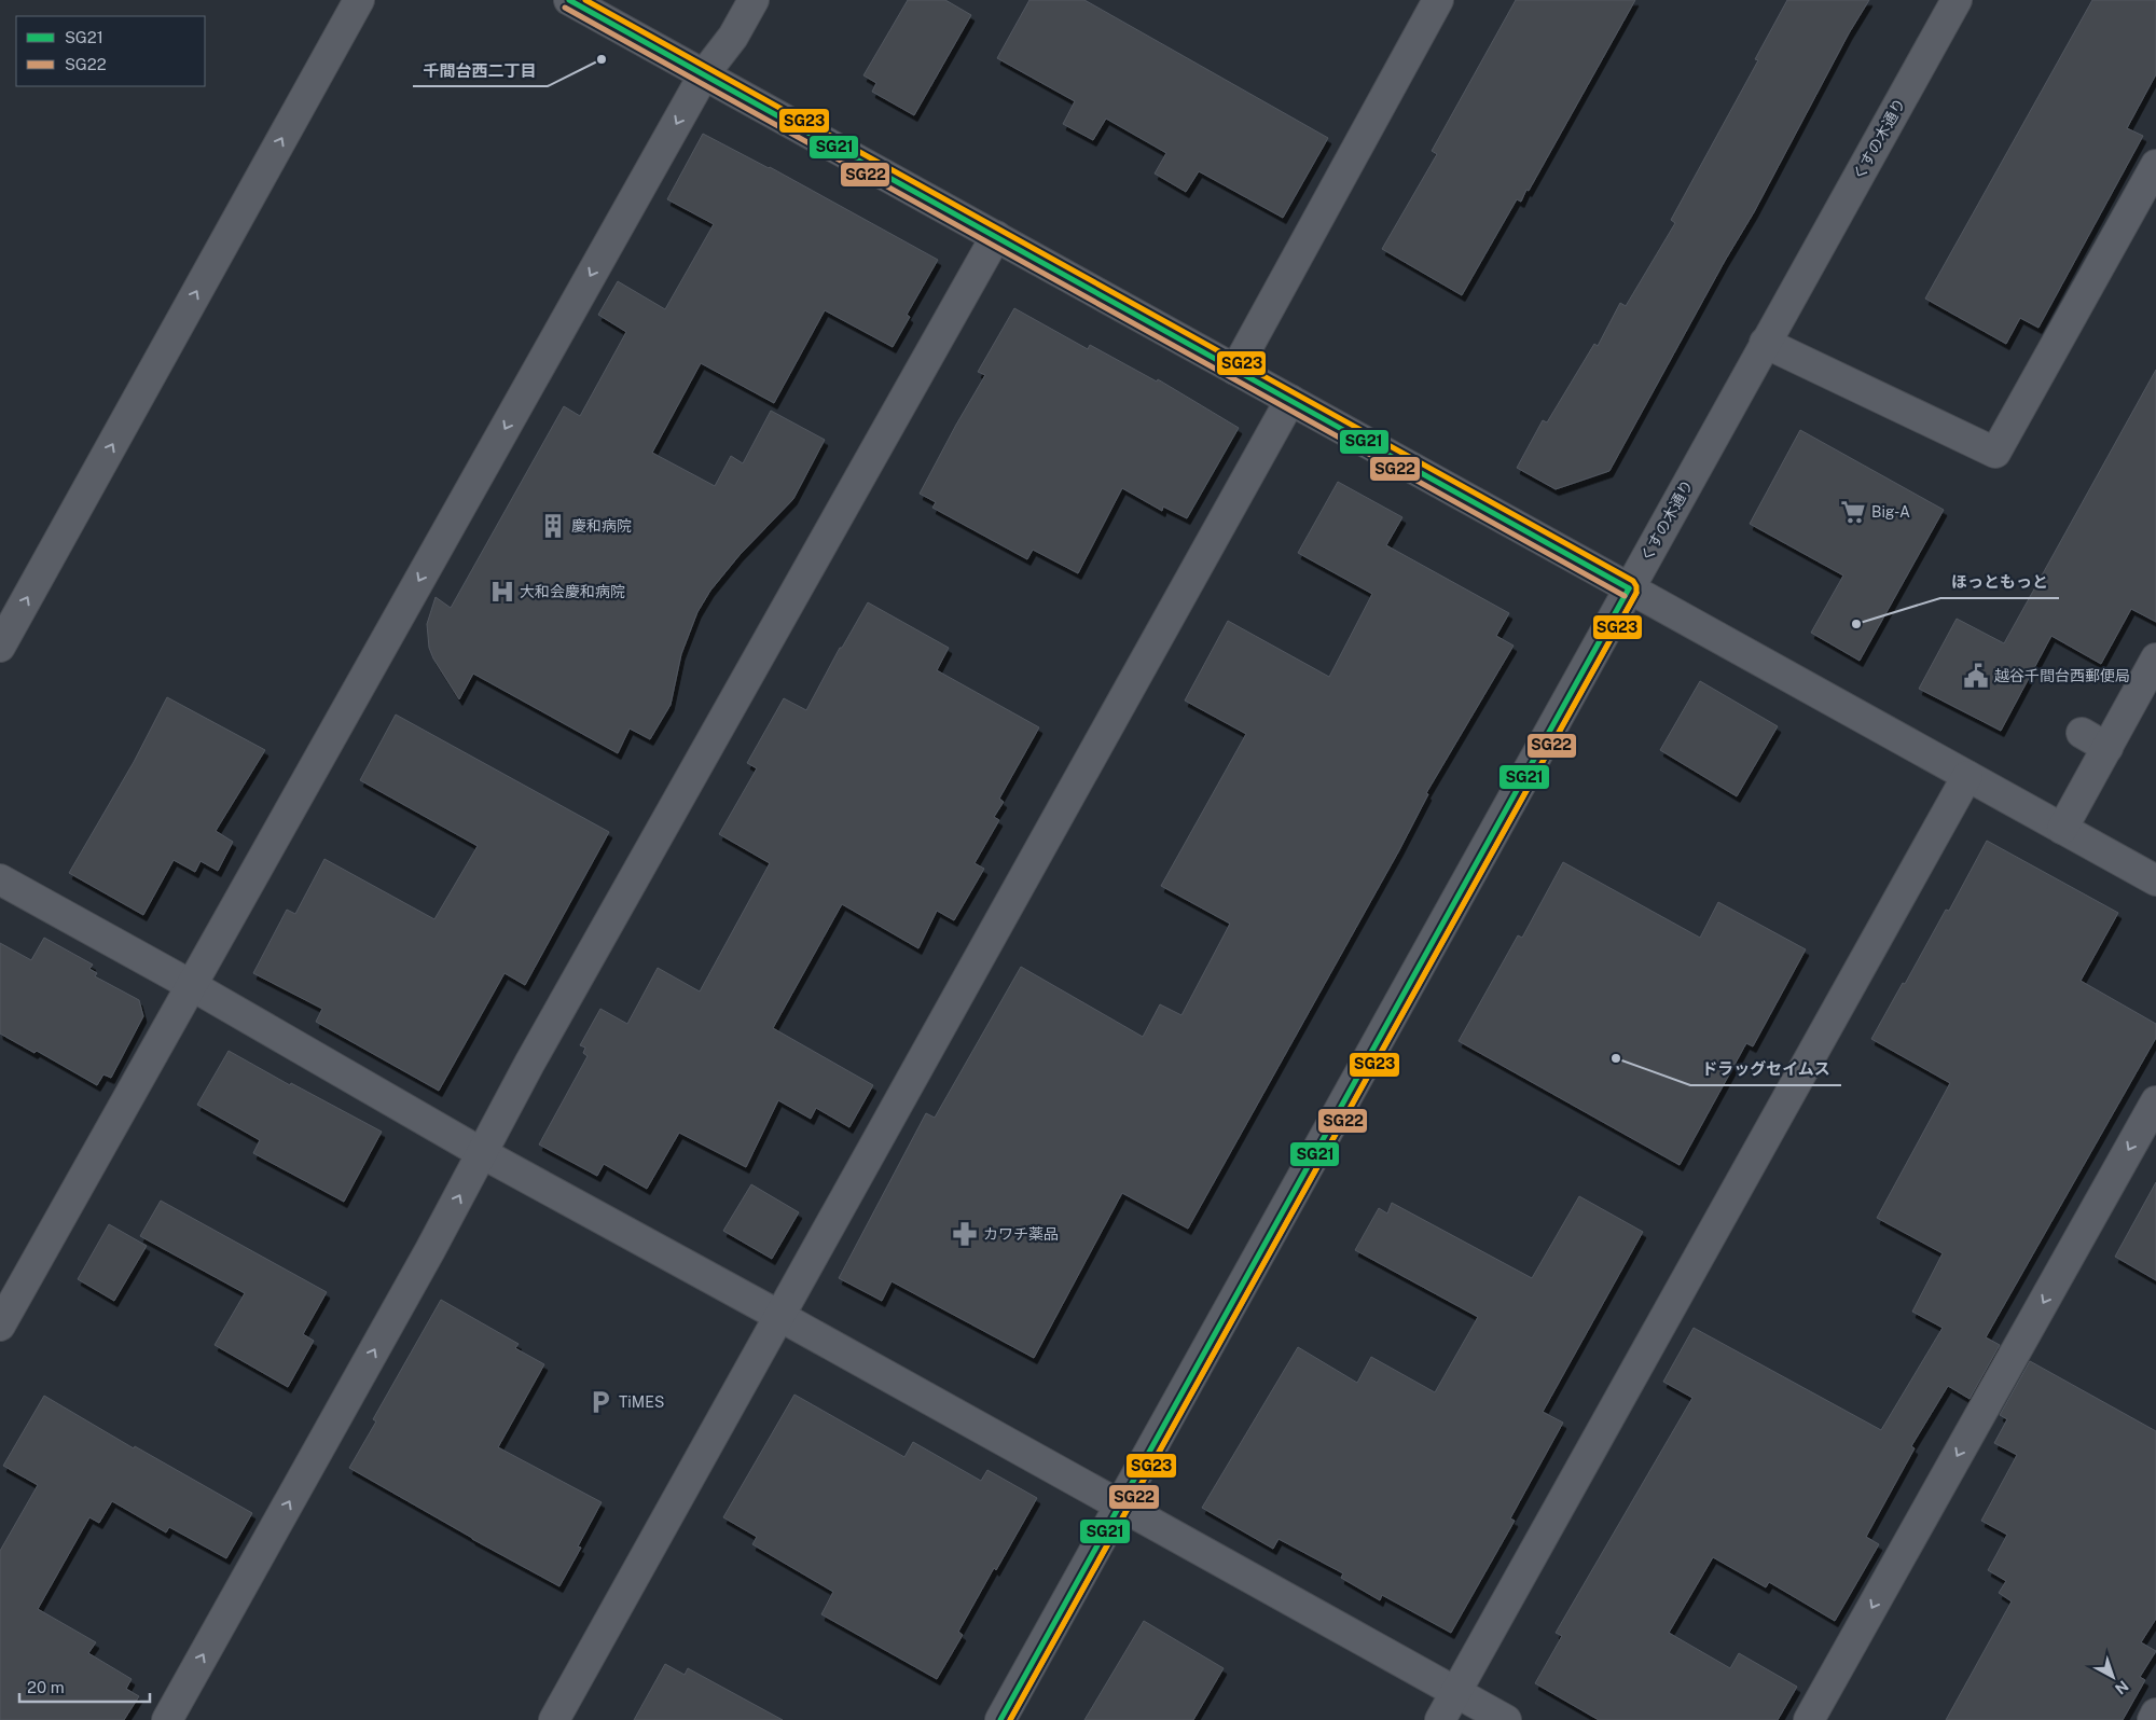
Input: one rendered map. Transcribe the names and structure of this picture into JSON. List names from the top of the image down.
{
  "streets": {
    "street": ["くすの木通り"]
  },
  "places": {
    "other": ["千間台西二丁目", "ほっともっと", "ドラッグセイムス"],
    "supermarket": ["Big-A"],
    "building": ["慶和病院"],
    "hospital": ["大和会慶和病院"],
    "public building": ["越谷千間台西郵便局"],
    "pharmacy": ["カワチ薬品"],
    "parking": ["TiMES"]
  },
  "lines": ["transit line SG21", "transit line SG23", "transit line SG22"],
  "legend": ["SG21", "SG22"],
  "scale_bar": "20 m",
  "north": "bottom right"
}
